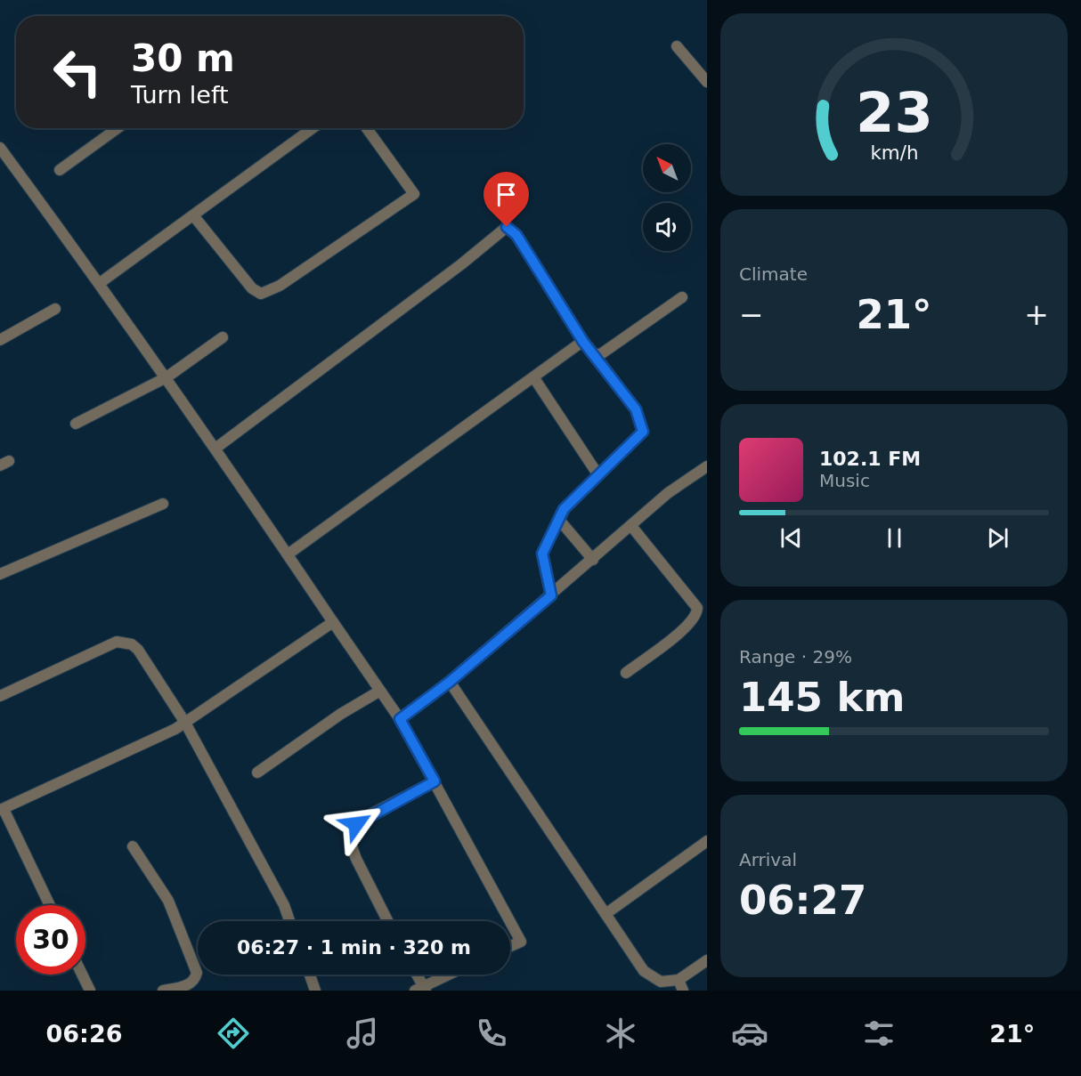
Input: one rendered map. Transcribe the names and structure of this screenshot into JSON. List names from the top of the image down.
{
  "north": "top left",
  "page": {
    "turn": ["30 m", "Turn left"],
    "tile": [
      "Climate",
      ["Range · 29%", "145 km"],
      ["Arrival", "06:27"]
    ],
    "heat": ["−", "21°", "+"],
    "song": ["102.1 FM", "Music"],
    "limit": "30",
    "trip": "06:27 · 1 min · 320 m",
    "tabs": ["06:26", "21°"],
    "gauge": ["23", "km/h"]
  }
}
